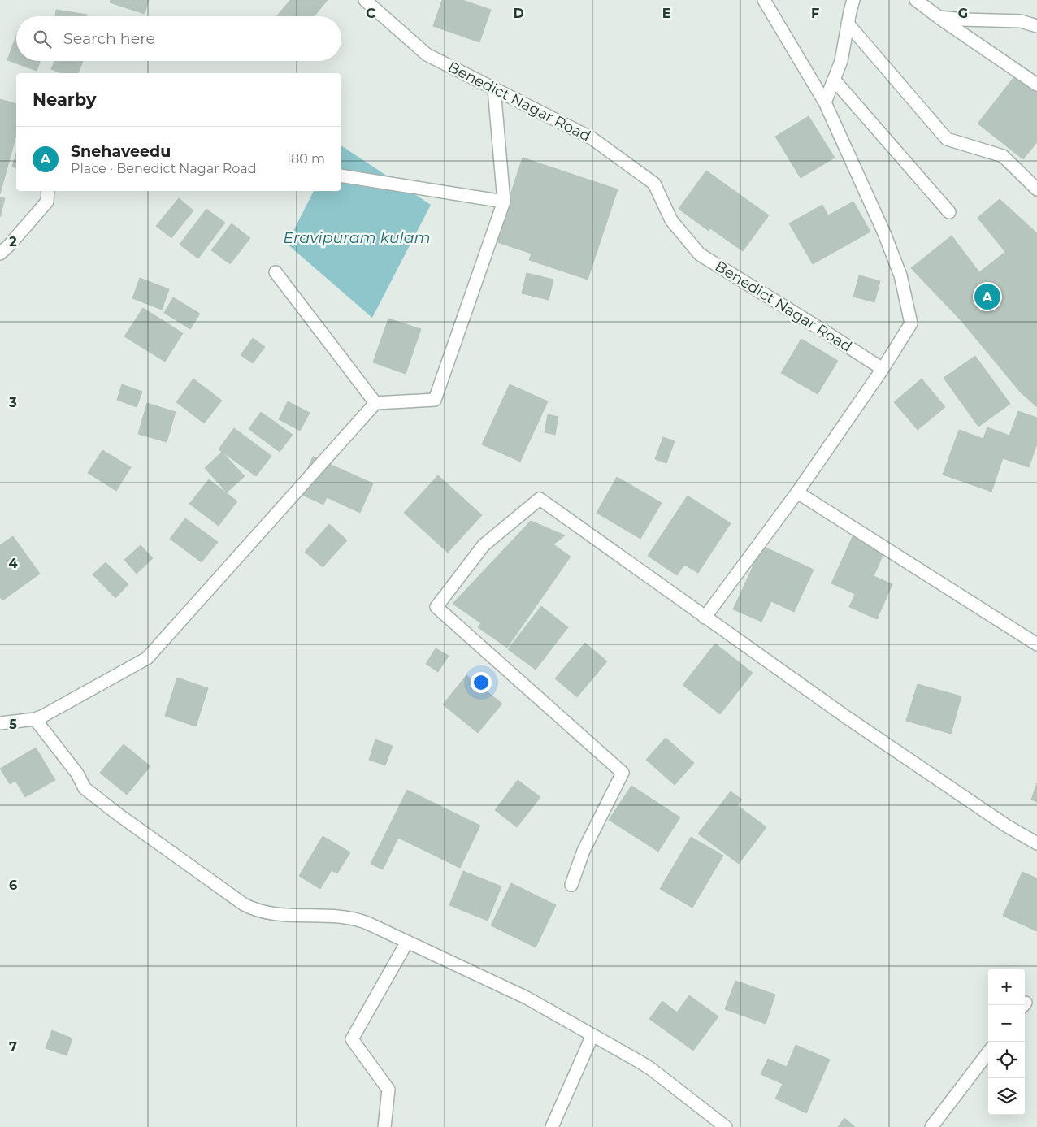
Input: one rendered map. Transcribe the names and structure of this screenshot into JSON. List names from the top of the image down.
{
  "streets": {
    "street": ["Benedict Nagar Road"]
  },
  "water": ["Eravipuram kulam"],
  "page": {
    "search": "Search here",
    "heading": "Nearby",
    "list": [
      {
        "mark": "A",
        "name": "Snehaveedu",
        "note": "Place · Benedict Nagar Road",
        "value": "180 m"
      }
    ],
    "pins": "A",
    "map_buttons": ["+", "−"]
  },
  "grid": {
    "columns": [
      "C",
      "D",
      "E",
      "F",
      "G"
    ],
    "rows": [
      "2",
      "3",
      "4",
      "5",
      "6",
      "7"
    ]
  }
}
